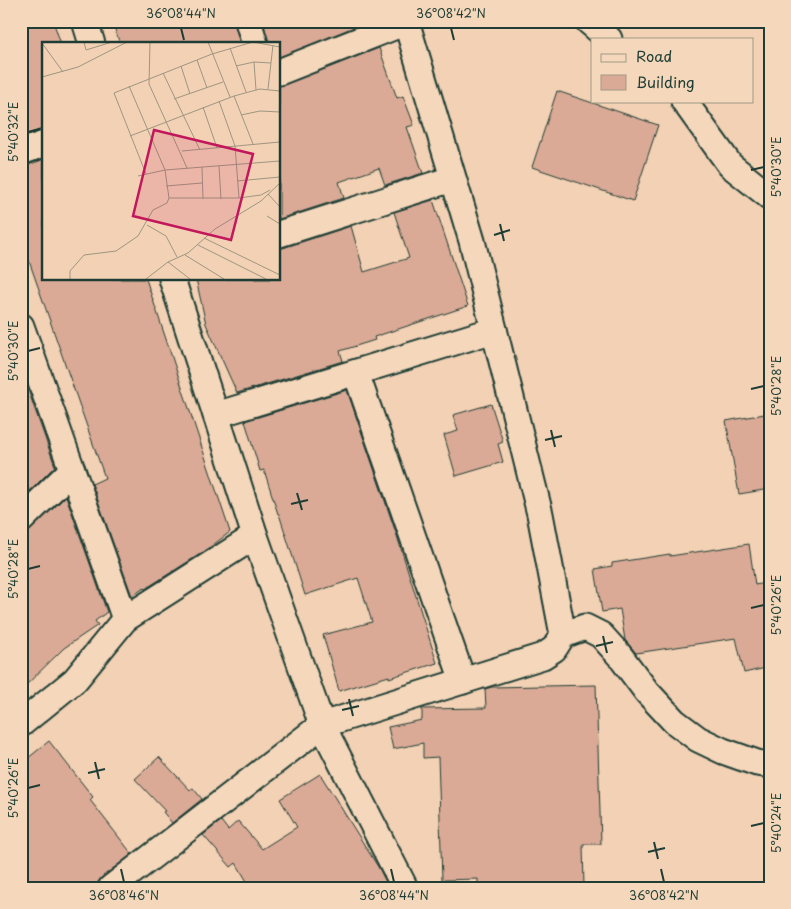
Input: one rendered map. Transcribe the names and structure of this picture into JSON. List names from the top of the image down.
{
  "legend": ["Road", "Building"],
  "coordinates": [
    "36°08'44\"N",
    "36°08'42\"N",
    "5°40'32\"E",
    "5°40'30\"E",
    "5°40'28\"E",
    "5°40'26\"E",
    "5°40'24\"E",
    "36°08'46\"N"
  ]
}
